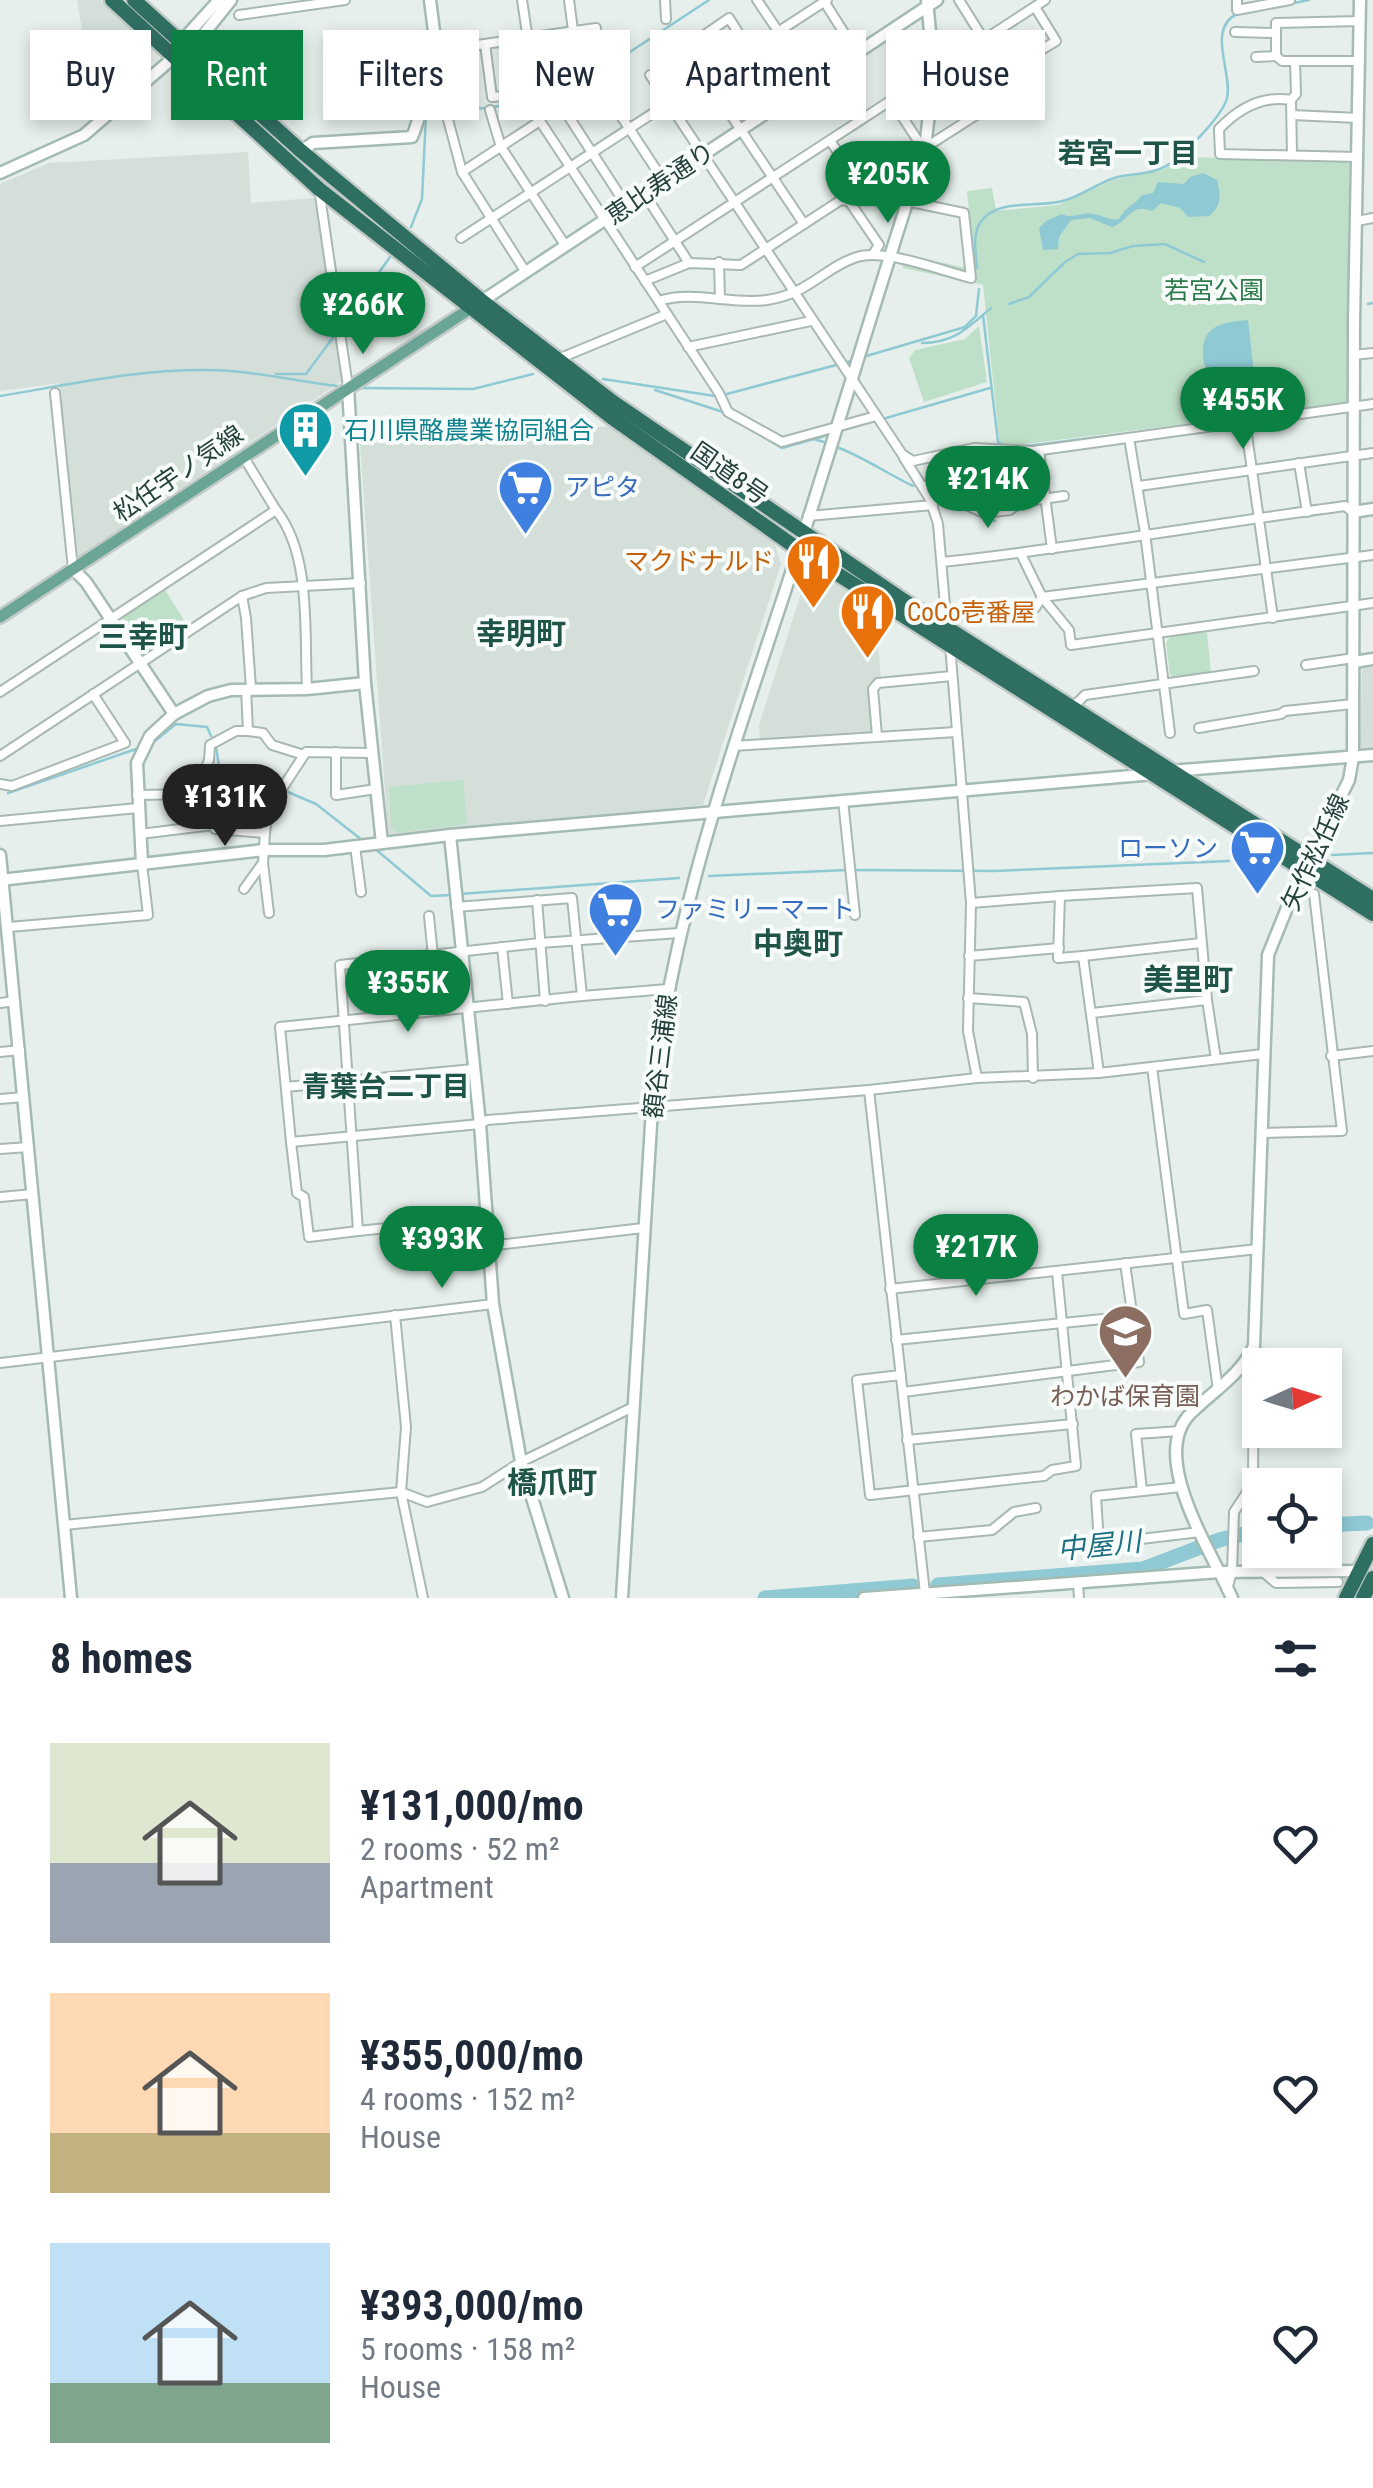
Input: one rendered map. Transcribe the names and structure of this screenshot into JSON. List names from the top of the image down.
{
  "streets": {
    "highway": ["国道8号"],
    "main road": ["松任宇ノ気線"],
    "street": ["恵比寿通り", "矢作松任線", "額谷三浦線"]
  },
  "crossings": [
    ["恵比寿通り", "松任宇ノ気線"],
    ["恵比寿通り", "国道8号"],
    ["恵比寿通り", "額谷三浦線"],
    ["松任宇ノ気線", "国道8号"],
    ["国道8号", "矢作松任線"],
    ["国道8号", "額谷三浦線"]
  ],
  "districts": [
    "若宮一丁目",
    "幸明町",
    "三幸町",
    "中奥町",
    "美里町",
    "青葉台二丁目",
    "橋爪町"
  ],
  "water": ["中屋川"],
  "parks": ["若宮公園"],
  "places": {
    "building": ["石川県酪農業協同組合"],
    "supermarket": ["アピタ", "ローソン", "ファミリーマート"],
    "restaurant": ["マクドナルド", "CoCo壱番屋"],
    "school or university": ["わかば保育園"]
  },
  "north": "right",
  "page": {
    "chip": [
      "Buy",
      "Rent",
      "Filters",
      "New",
      "Apartment",
      "House"
    ],
    "price": [
      "¥205K",
      "¥266K",
      "¥455K",
      "¥214K",
      "¥131K",
      "¥355K",
      "¥393K",
      "¥217K"
    ],
    "heading": "8 homes",
    "list": [
      {
        "name": "¥131,000/mo",
        "note": "2 rooms · 52 m² · Apartment"
      },
      {
        "name": "¥355,000/mo",
        "note": "4 rooms · 152 m² · House"
      },
      {
        "name": "¥393,000/mo",
        "note": "5 rooms · 158 m² · House"
      }
    ]
  }
}
